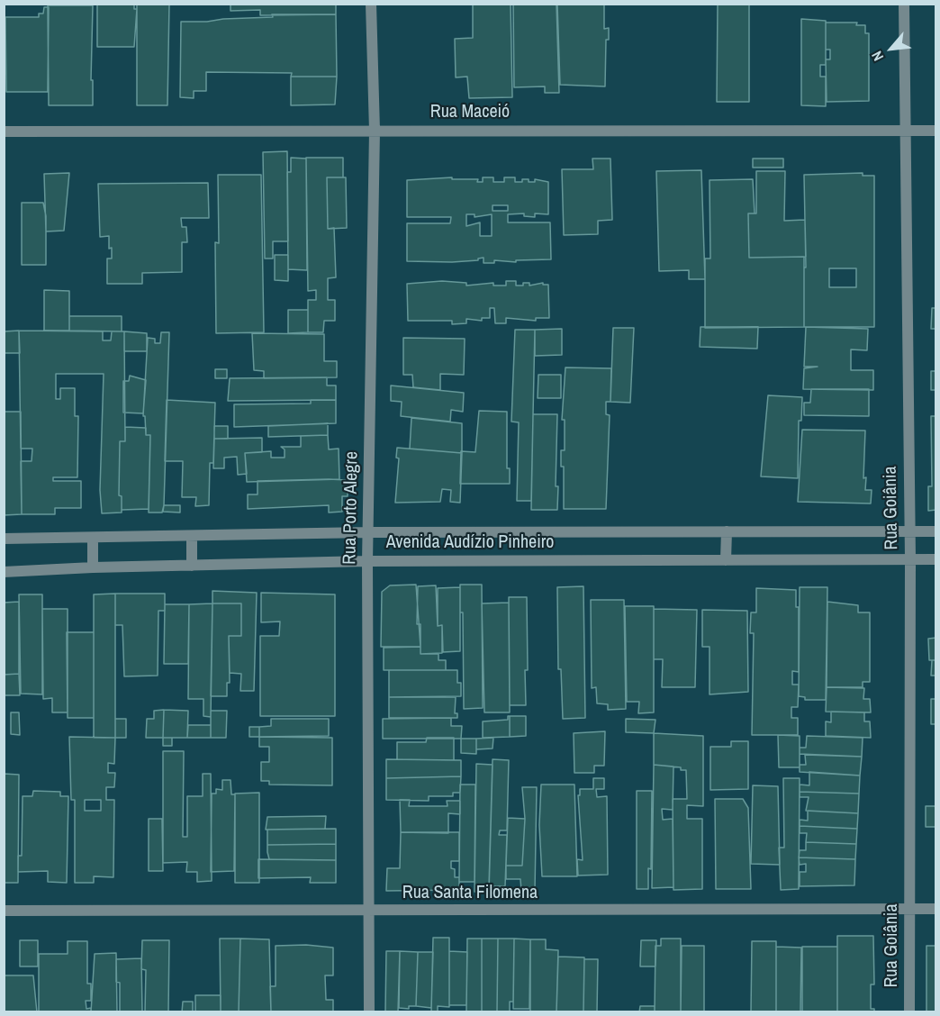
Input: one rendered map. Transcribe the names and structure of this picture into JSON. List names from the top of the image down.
{
  "streets": {
    "street": [
      "Rua Maceió",
      "Rua Porto Alegre",
      "Rua Goiânia",
      "Avenida Audízio Pinheiro",
      "Rua Santa Filomena"
    ]
  },
  "crossings": [
    ["Rua Maceió", "Rua Porto Alegre"],
    ["Rua Maceió", "Rua Goiânia"],
    ["Rua Porto Alegre", "Avenida Audízio Pinheiro"],
    ["Rua Porto Alegre", "Rua Santa Filomena"],
    ["Rua Goiânia", "Avenida Audízio Pinheiro"],
    ["Rua Goiânia", "Rua Santa Filomena"]
  ],
  "north": "bottom left"
}
